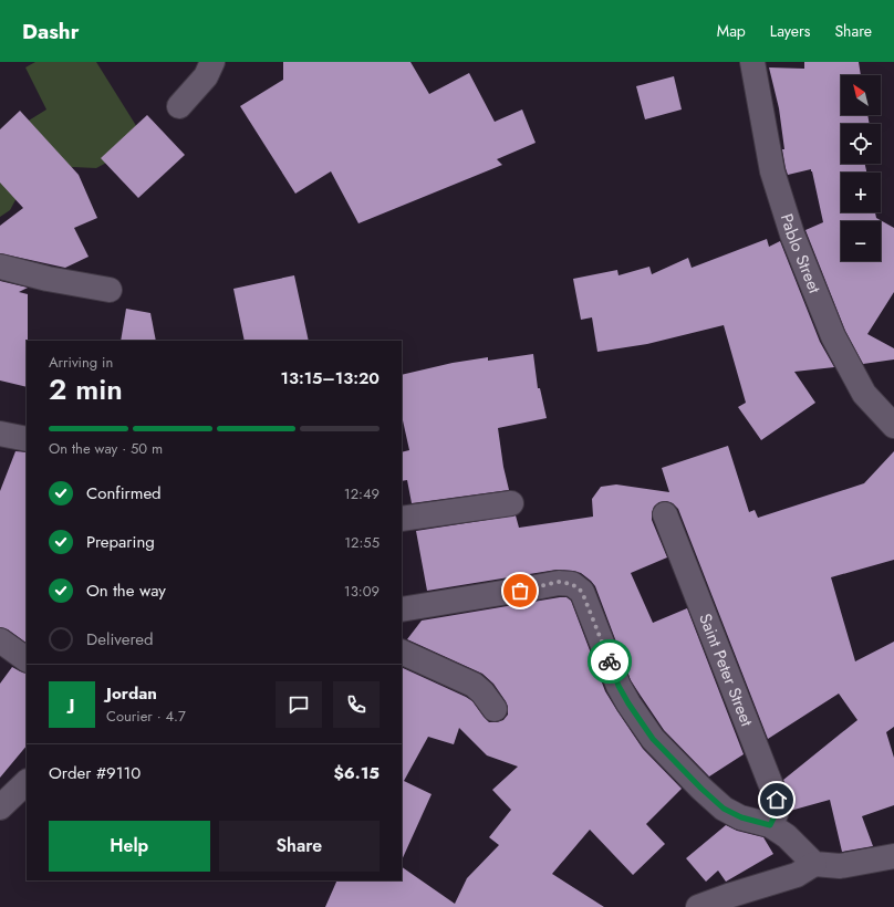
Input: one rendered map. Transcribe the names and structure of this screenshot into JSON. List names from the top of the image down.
{
  "streets": {
    "street": ["Pablo Street", "Saint Peter Street"]
  },
  "north": "top left",
  "page": {
    "header": "Dashr",
    "nav": ["Map", "Layers", "Share"],
    "map_buttons": ["+", "−"],
    "heading": ["2 min", "Arriving in", "13:15–13:20"],
    "panel": [
      "Jordan",
      "Courier · 4.7",
      "Order #9110",
      "$6.15"
    ],
    "bar": "On the way · 50 m",
    "list": [
      ["Confirmed", "12:49"],
      ["Preparing", "12:55"],
      ["On the way", "13:09"],
      "Delivered"
    ],
    "round": "J",
    "buttons": ["Help", "Share"]
  }
}
